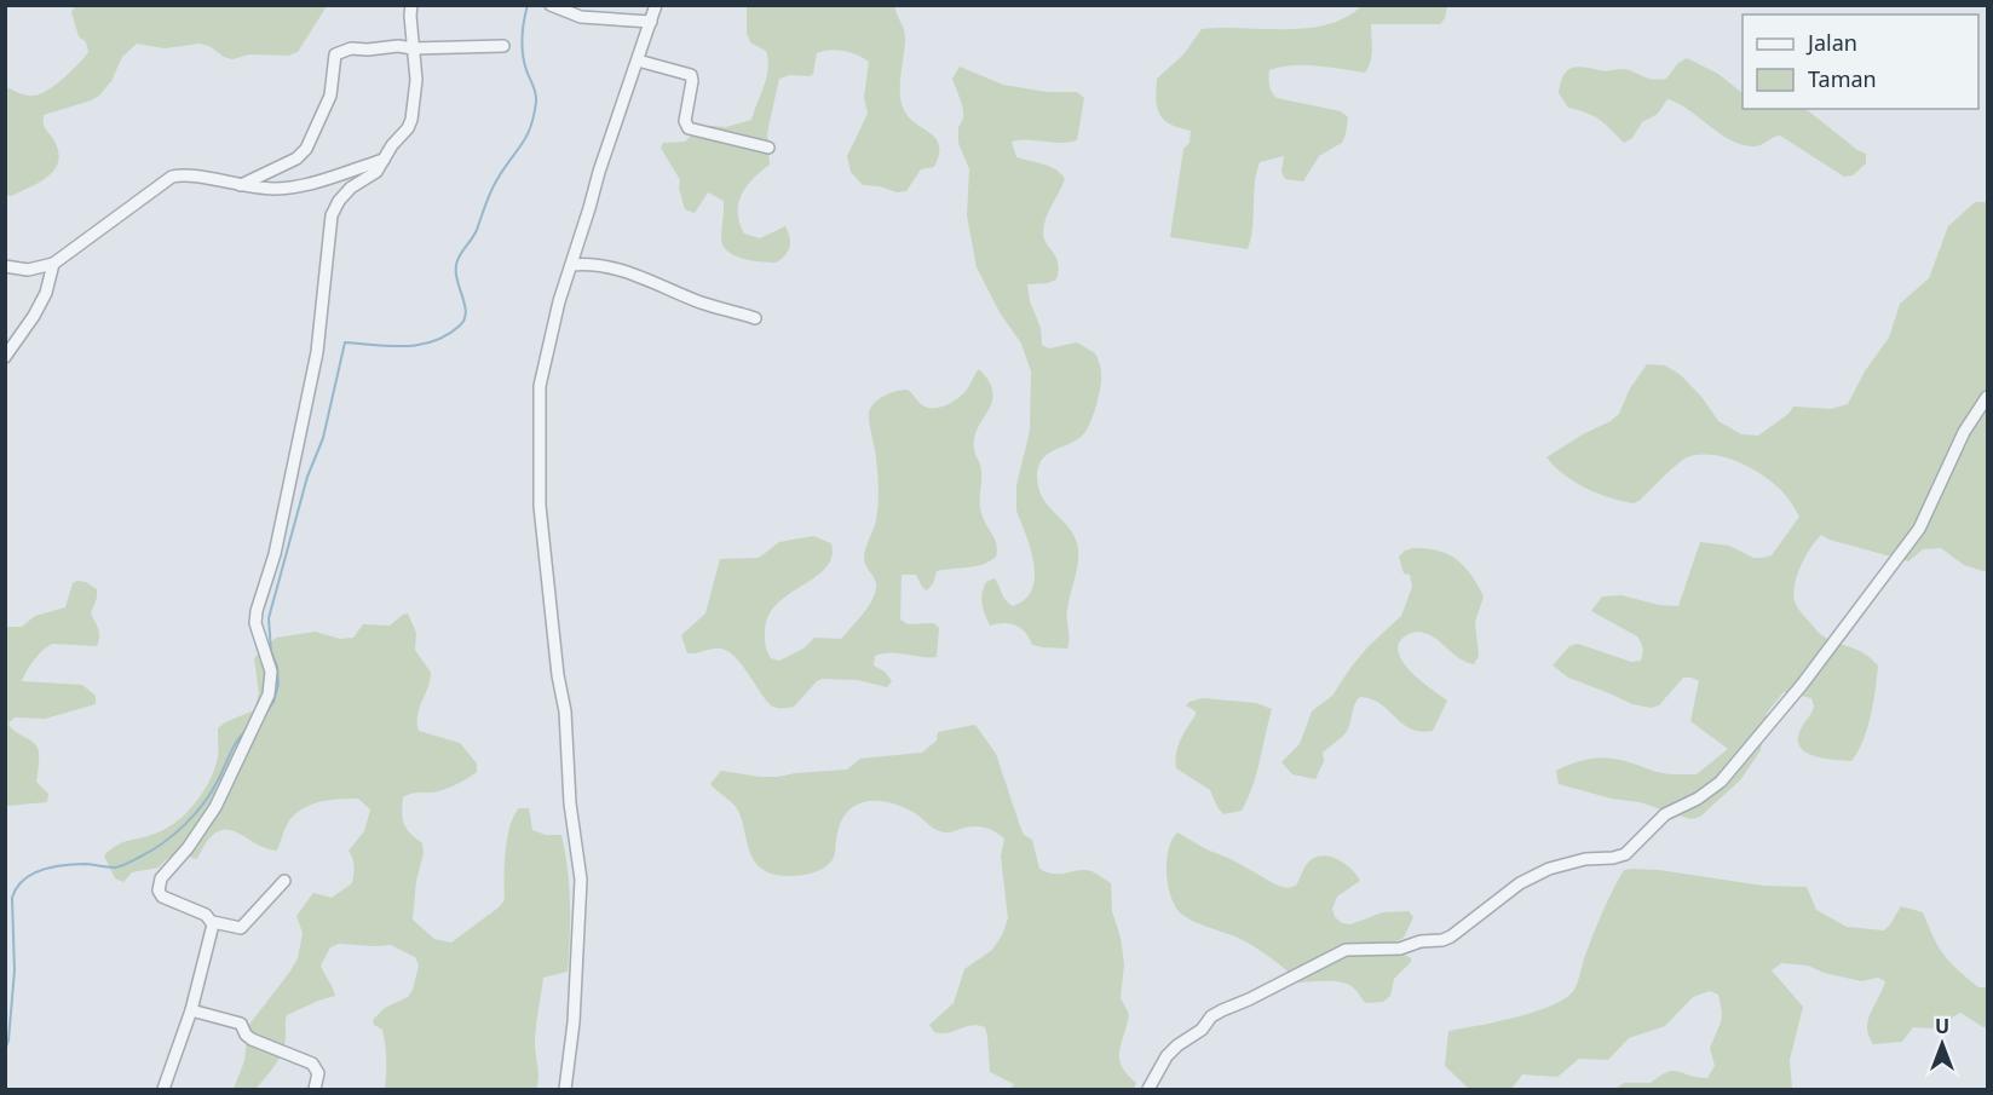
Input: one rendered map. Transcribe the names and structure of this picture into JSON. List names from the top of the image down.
{
  "legend": ["Jalan", "Taman"],
  "north": "top"
}
